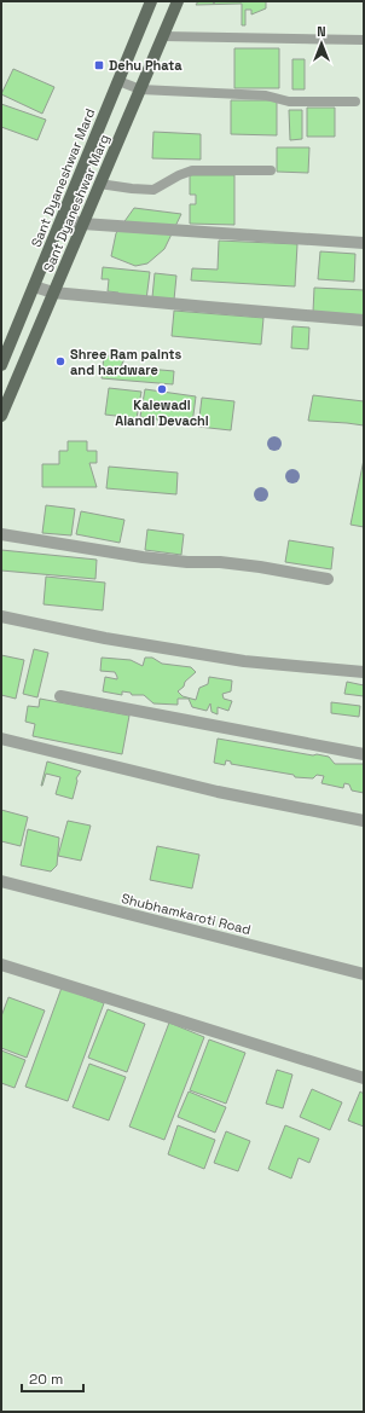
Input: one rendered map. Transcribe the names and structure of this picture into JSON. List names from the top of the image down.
{
  "streets": {
    "main road": ["Sant Dyaneshwar Mard", "Sant Dyaneshwar Marg"],
    "street": ["Shubhamkaroti Road"]
  },
  "places": {
    "transit": ["Dehu Phata"],
    "other": ["Shree Ram paints and hardware", "Kalewadi Alandi Devachi"]
  },
  "scale_bar": "20 m",
  "north": "top"
}
